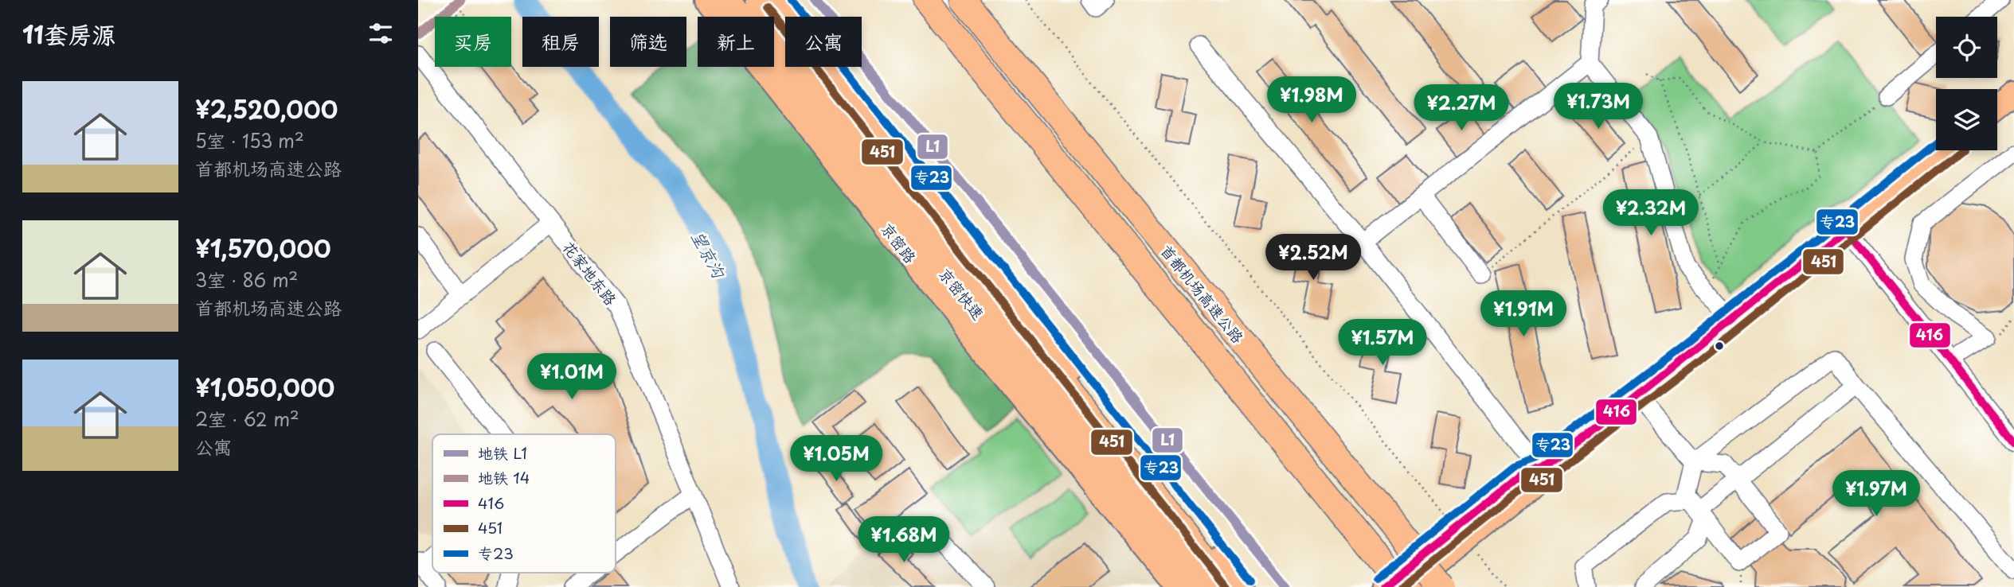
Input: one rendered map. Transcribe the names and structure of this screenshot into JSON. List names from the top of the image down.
{
  "streets": {
    "highway": ["京密快速", "首都机场高速公路"],
    "main road": ["京密路"],
    "street": ["花家地东路"]
  },
  "water": ["望京沟"],
  "lines": [
    "metro line L1",
    "metro line 14",
    "transit line 专23",
    "transit line 451",
    "transit line 416"
  ],
  "legend": [
    "地铁 L1",
    "地铁 14",
    "416",
    "451",
    "专23"
  ],
  "page": {
    "heading": "11套房源",
    "chip": [
      "买房",
      "租房",
      "筛选",
      "新上",
      "公寓"
    ],
    "list": [
      {
        "name": "¥2,520,000",
        "note": "5室 · 153 m² · 首都机场高速公路"
      },
      {
        "name": "¥1,570,000",
        "note": "3室 · 86 m² · 首都机场高速公路"
      },
      {
        "name": "¥1,050,000",
        "note": "2室 · 62 m² · 公寓"
      }
    ],
    "price": [
      "¥1.98M",
      "¥1.73M",
      "¥2.27M",
      "¥2.32M",
      "¥2.52M",
      "¥1.91M",
      "¥1.57M",
      "¥1.01M",
      "¥1.05M",
      "¥1.97M",
      "¥1.68M"
    ]
  }
}
